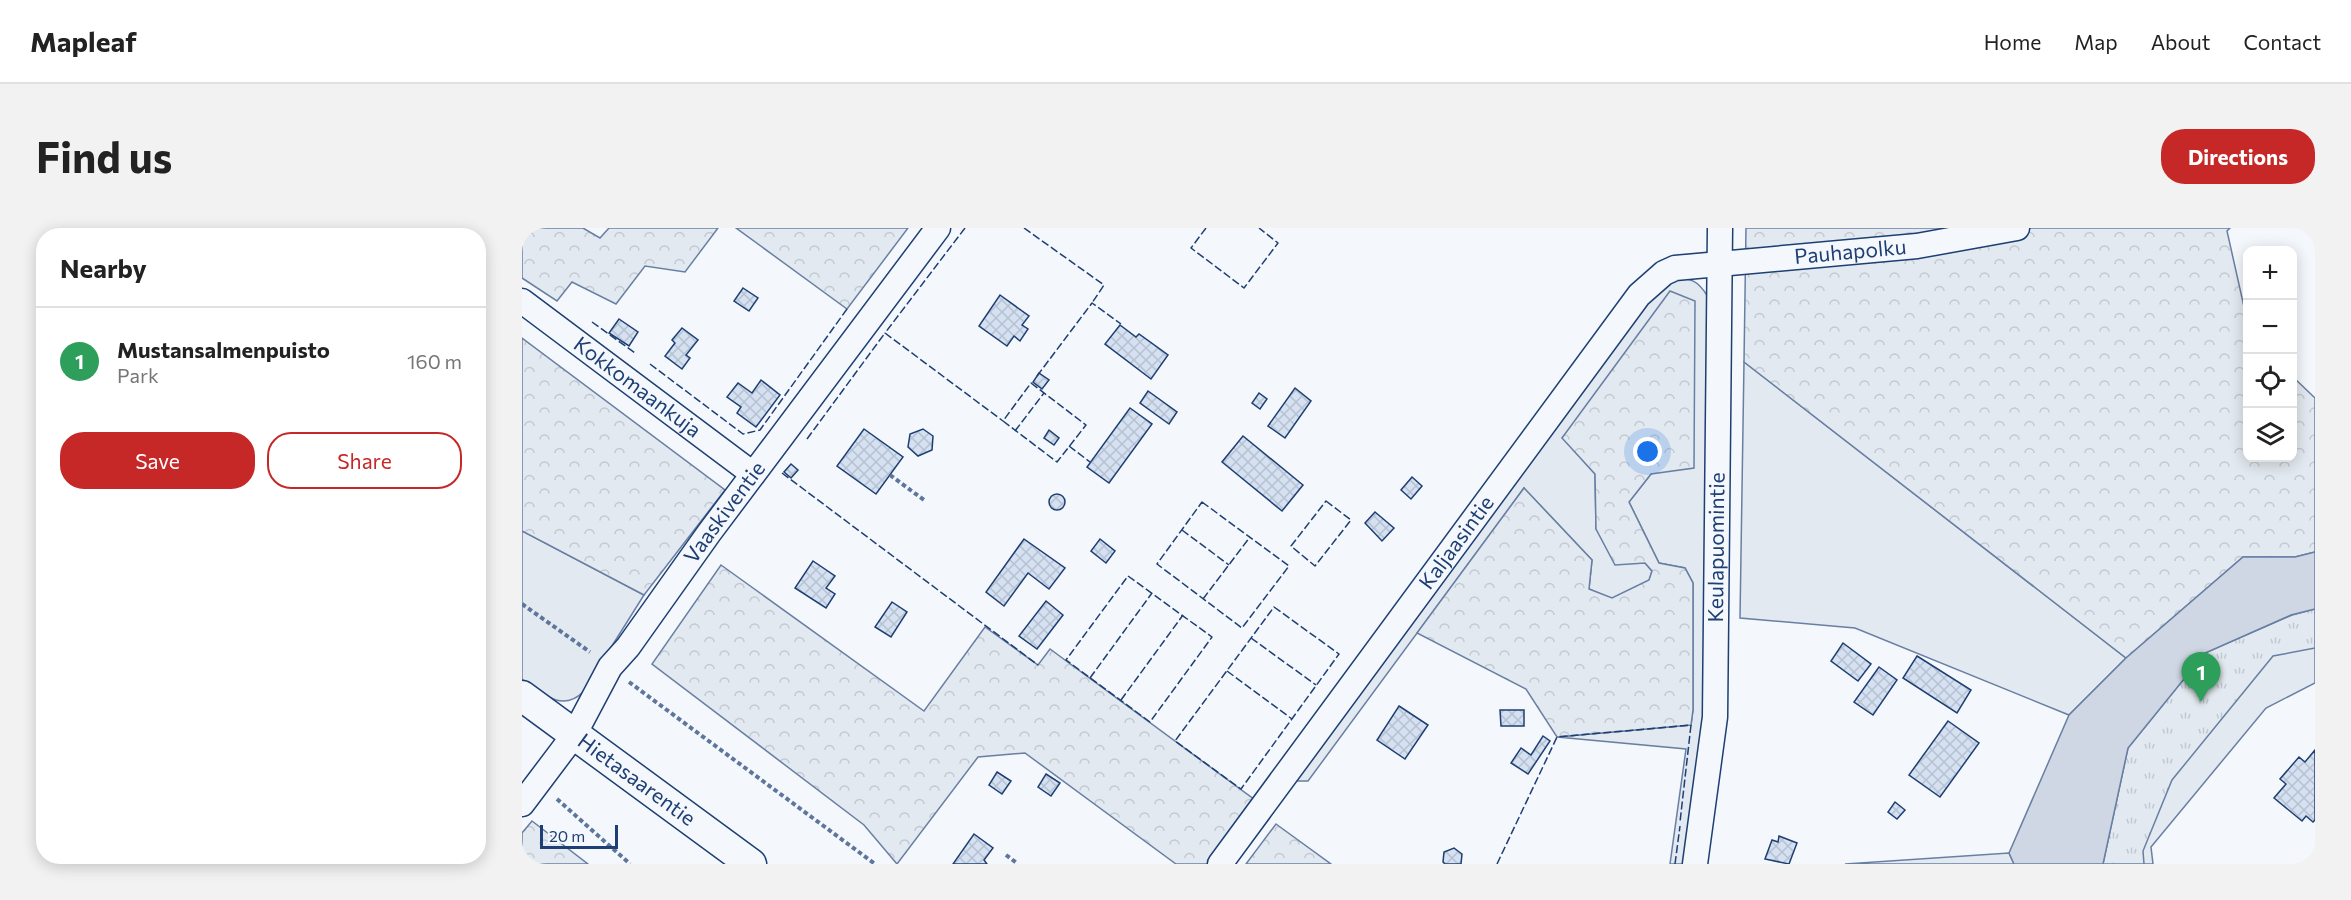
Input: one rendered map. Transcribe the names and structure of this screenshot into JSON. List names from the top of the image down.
{
  "streets": {
    "street": [
      "Pauhapolku",
      "Kokkomaankuja",
      "Vaaskiventie",
      "Kaljaasintie",
      "Keulapuomintie",
      "Hietasaarentie"
    ]
  },
  "crossings": [
    ["Pauhapolku", "Kaljaasintie"],
    ["Pauhapolku", "Keulapuomintie"],
    ["Kokkomaankuja", "Vaaskiventie"],
    ["Vaaskiventie", "Hietasaarentie"],
    ["Kaljaasintie", "Keulapuomintie"]
  ],
  "scale_bar": "20 m",
  "page": {
    "header": "Mapleaf",
    "nav": [
      "Home",
      "Map",
      "About",
      "Contact"
    ],
    "buttons": [
      "Directions",
      ["Save", "Share"]
    ],
    "title": "Find us",
    "heading": "Nearby",
    "map_buttons": ["+", "−"],
    "list": [
      {
        "mark": "1",
        "name": "Mustansalmenpuisto",
        "note": "Park",
        "value": "160 m"
      }
    ],
    "pins": "1",
    "scale": "20 m"
  }
}
